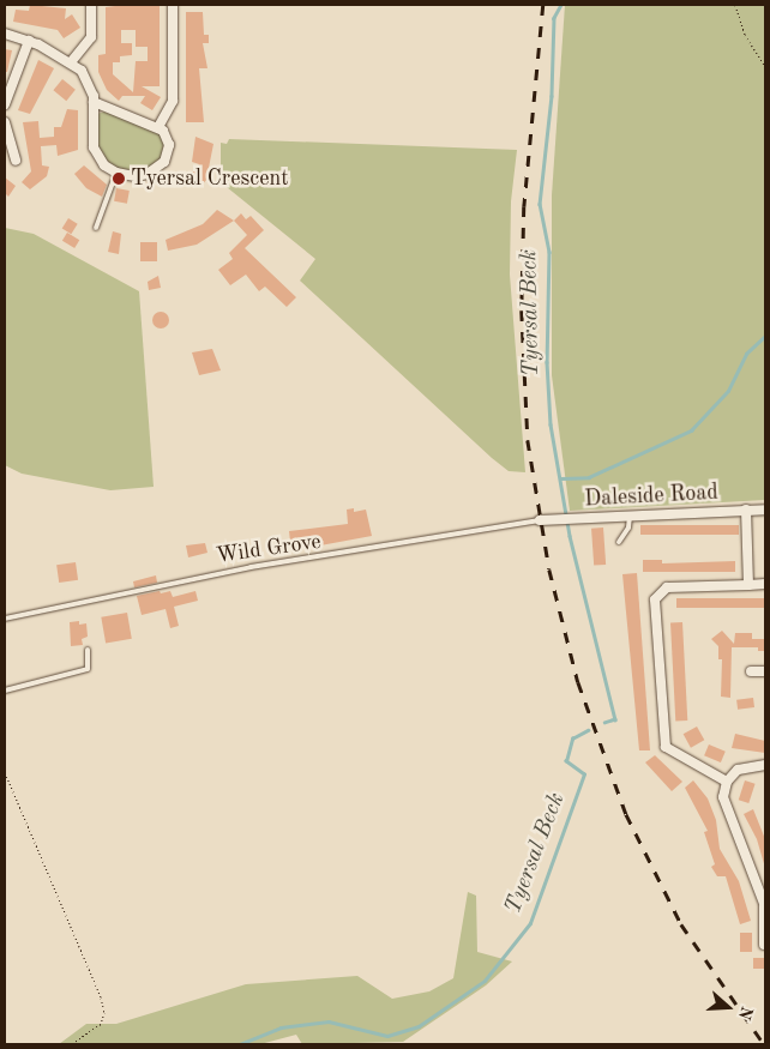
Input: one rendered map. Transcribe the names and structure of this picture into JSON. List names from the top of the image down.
{
  "streets": {
    "street": ["Daleside Road"],
    "lane": ["Wild Grove"]
  },
  "crossings": [
    ["Daleside Road", "Wild Grove"]
  ],
  "water": ["Tyersal Beck"],
  "places": ["Tyersal Crescent"],
  "north": "right"
}
